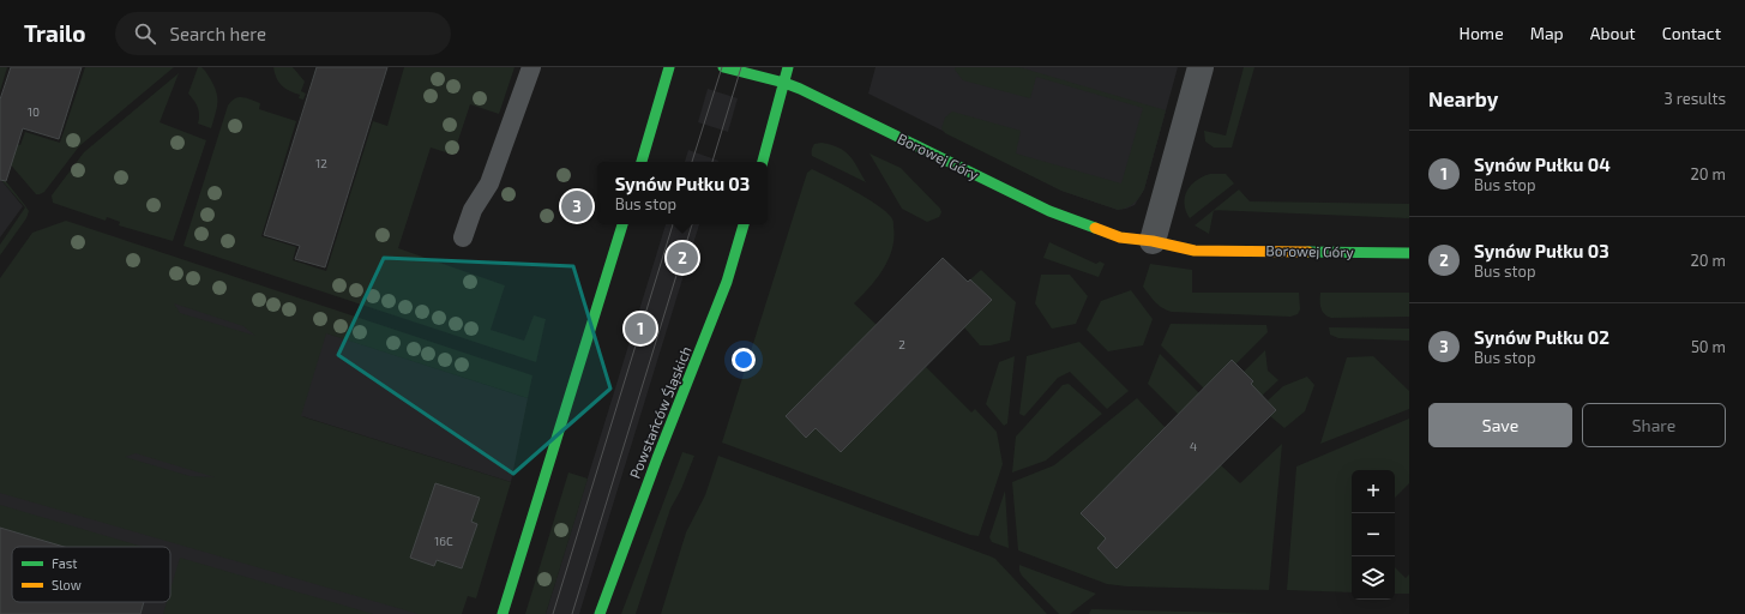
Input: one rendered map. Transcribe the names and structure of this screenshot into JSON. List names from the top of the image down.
{
  "streets": {
    "main road": ["Borowej Góry", "Powstańców Śląskich"]
  },
  "house_numbers": [
    "10",
    "12",
    "2",
    "4",
    "16C"
  ],
  "legend": ["Fast", "Slow"],
  "page": {
    "header": "Trailo",
    "search": "Search here",
    "nav": [
      "Home",
      "Map",
      "About",
      "Contact"
    ],
    "heading": ["Nearby", "3 results"],
    "list": [
      {
        "mark": "1",
        "name": "Synów Pułku 04",
        "note": "Bus stop",
        "value": "20 m"
      },
      {
        "mark": "2",
        "name": "Synów Pułku 03",
        "note": "Bus stop",
        "value": "20 m"
      },
      {
        "mark": "3",
        "name": "Synów Pułku 02",
        "note": "Bus stop",
        "value": "50 m"
      }
    ],
    "popup": ["Synów Pułku 03", "Bus stop"],
    "pins": ["3", "2", "1"],
    "buttons": ["Save", "Share"],
    "map_buttons": ["+", "−"]
  }
}
